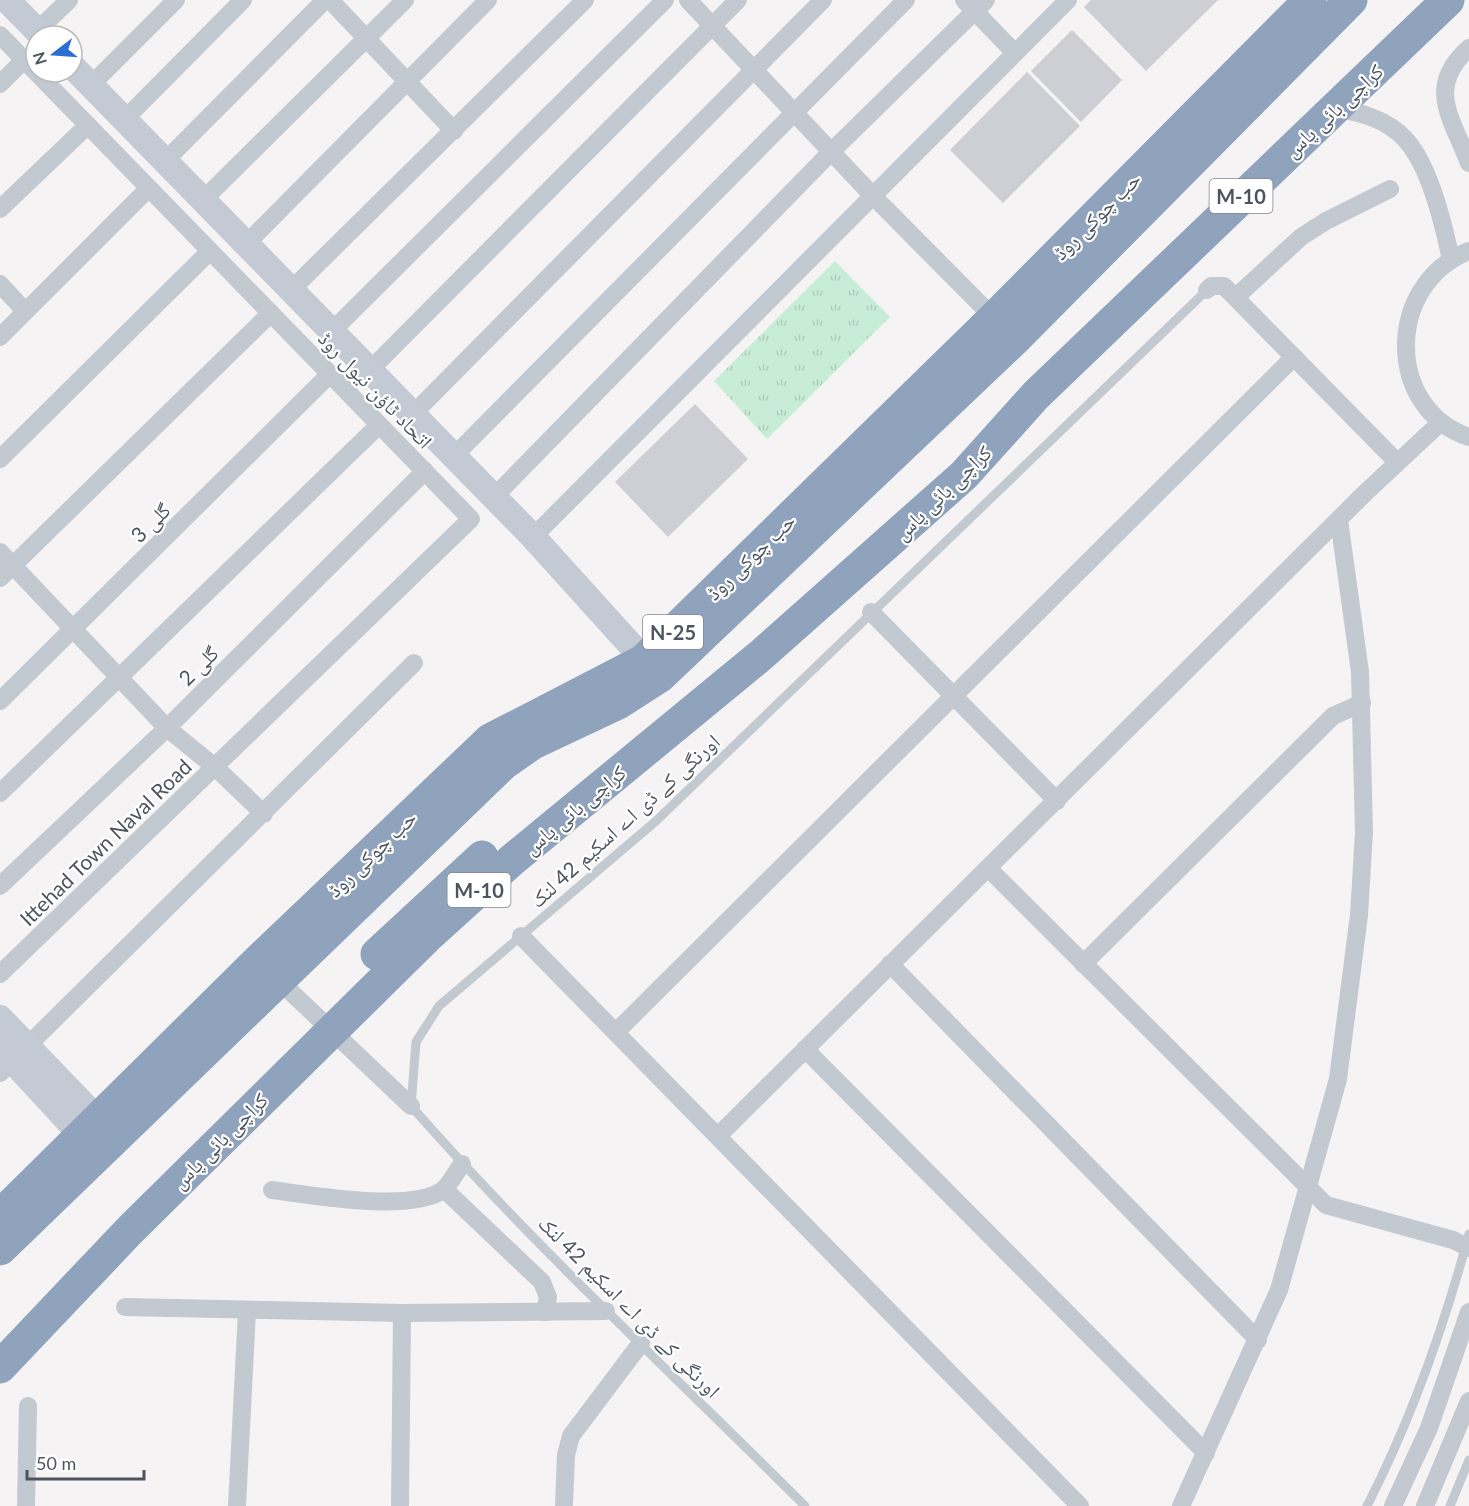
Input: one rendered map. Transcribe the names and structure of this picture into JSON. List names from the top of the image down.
{
  "streets": {
    "highway": [
      "کراچی بائی پاس",
      "M-10",
      "حب چوکی روڈ",
      "N-25"
    ],
    "street": [
      "اتحاد ٹاؤن نیول روڈ",
      "گلی 3",
      "گلی 2",
      "Ittehad Town Naval Road"
    ],
    "lane": ["اورنگی کے ڈی اے اسکیم 42 لنک"]
  },
  "crossings": [
    ["اتحاد ٹاؤن نیول روڈ", "گلی 3"],
    ["اتحاد ٹاؤن نیول روڈ", "گلی 2"],
    ["اتحاد ٹاؤن نیول روڈ", "Ittehad Town Naval Road"]
  ],
  "scale_bar": "50 m",
  "north": "left"
}
